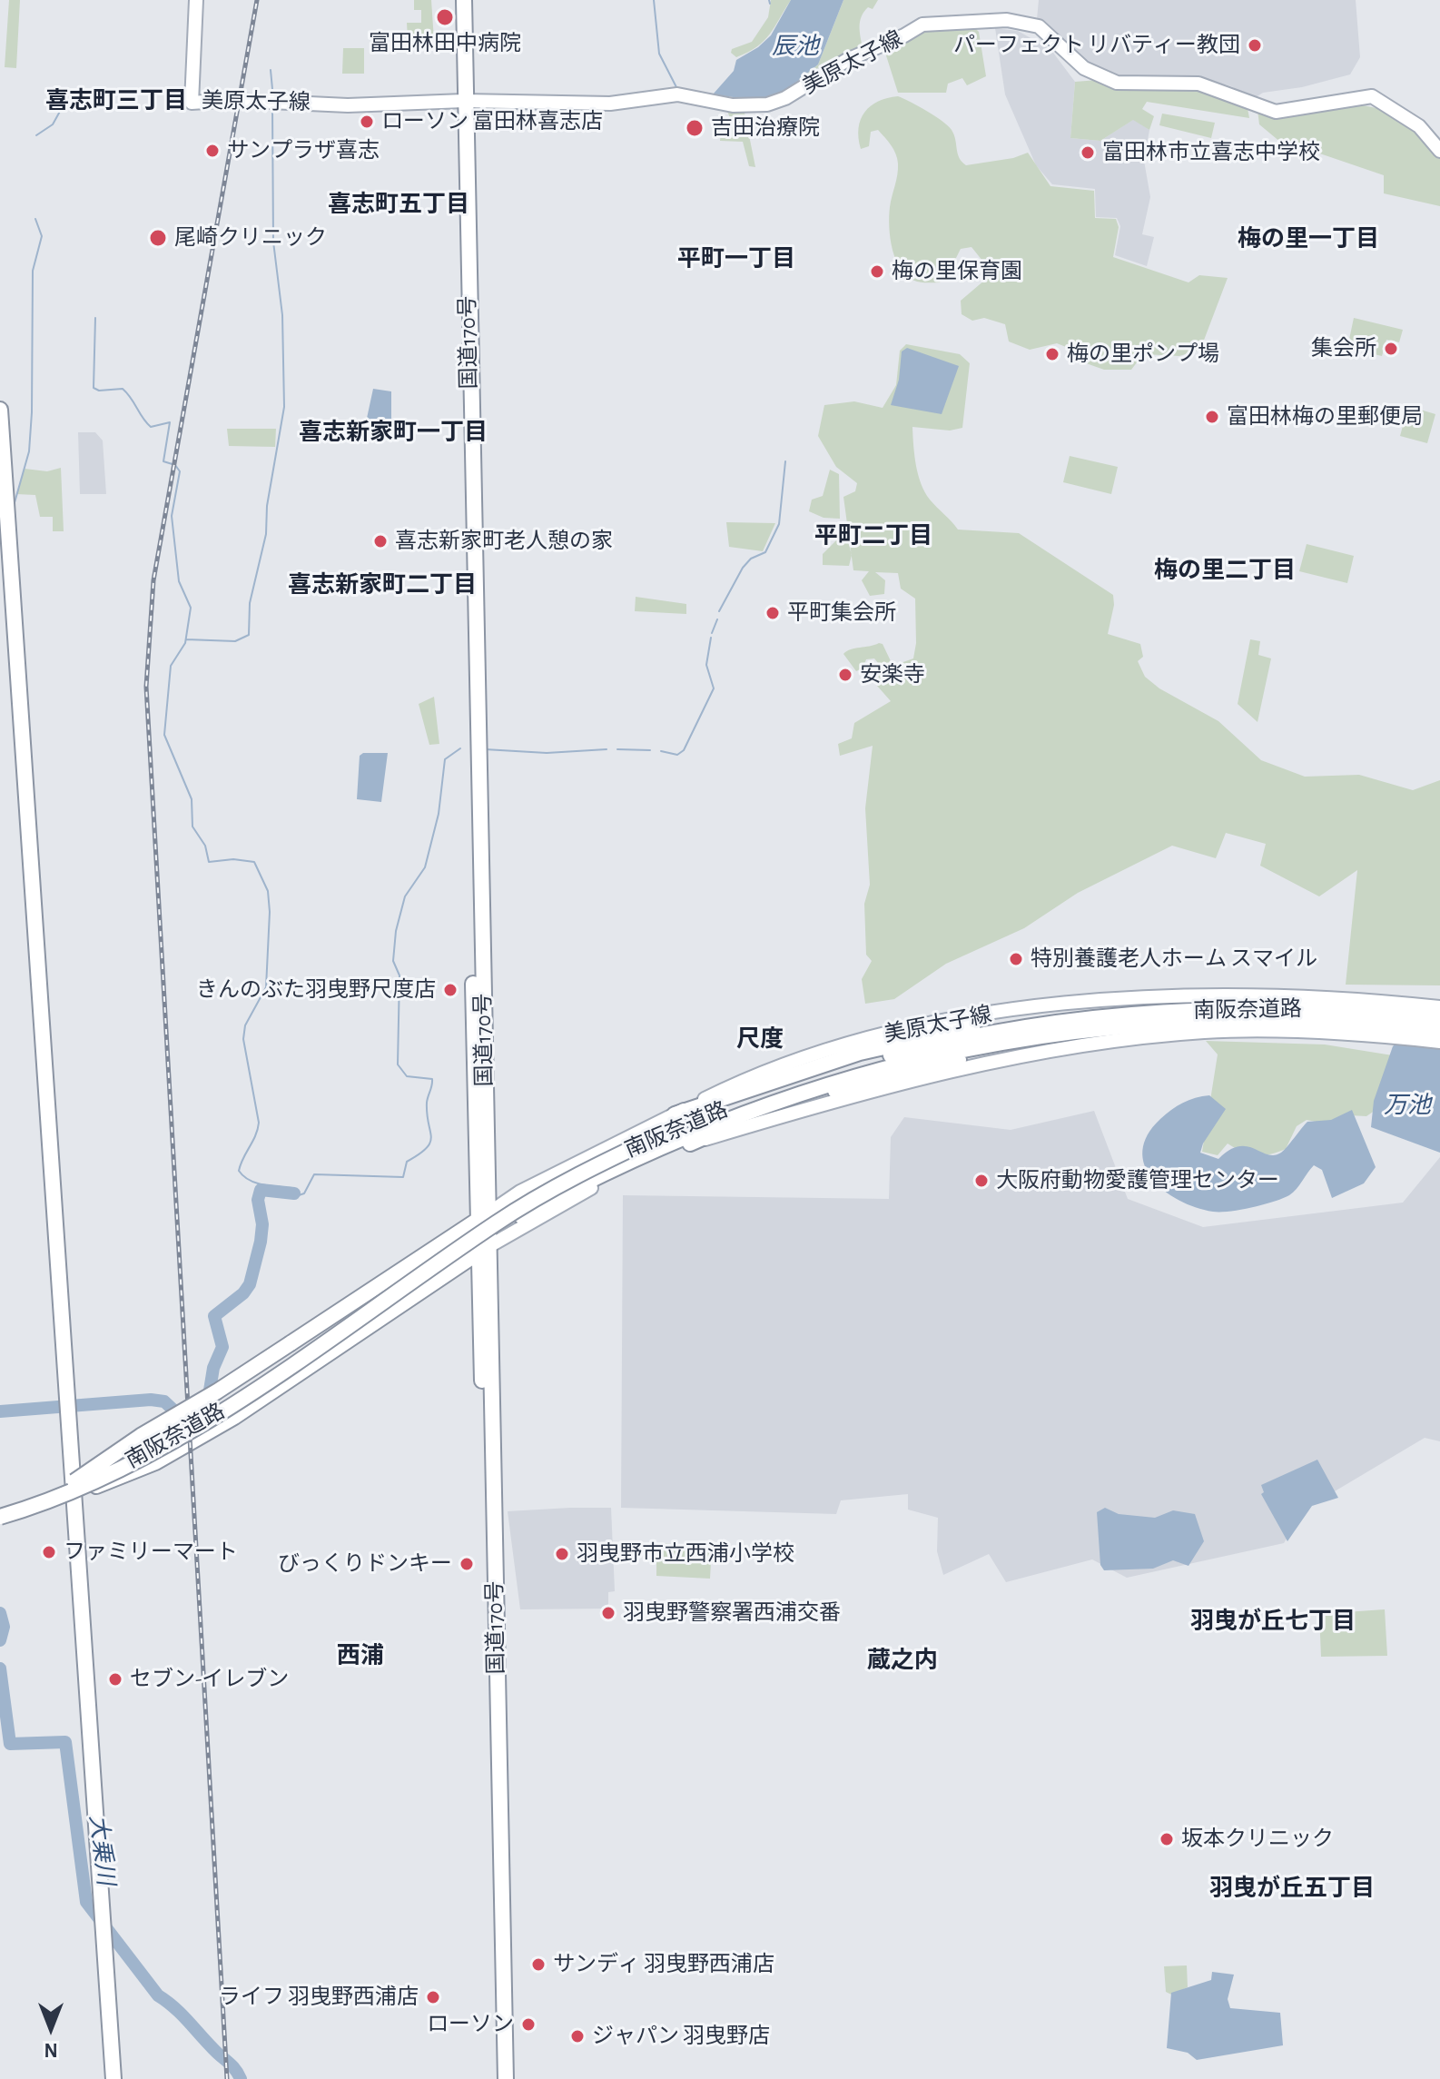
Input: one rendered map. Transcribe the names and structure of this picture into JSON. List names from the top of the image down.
{
  "streets": {
    "highway": ["国道170号", "南阪奈道路"],
    "main road": ["美原太子線"]
  },
  "crossings": [
    ["美原太子線", "国道170号"]
  ],
  "districts": [
    "喜志町三丁目",
    "喜志町五丁目",
    "梅の里一丁目",
    "平町一丁目",
    "喜志新家町一丁目",
    "平町二丁目",
    "梅の里二丁目",
    "喜志新家町二丁目",
    "尺度",
    "羽曳が丘七丁目",
    "西浦",
    "蔵之内",
    "羽曳が丘五丁目"
  ],
  "water": ["辰池", "万池", "大乗川"],
  "places": [
    "富田林田中病院",
    "パーフェクト リバティー教団",
    "ローソン 富田林喜志店",
    "吉田治療院",
    "サンプラザ喜志",
    "富田林市立喜志中学校",
    "尾崎クリニック",
    "梅の里保育園",
    "集会所",
    "梅の里ポンプ場",
    "富田林梅の里郵便局",
    "喜志新家町老人憩の家",
    "平町集会所",
    "安楽寺",
    "特別養護老人ホーム スマイル",
    "きんのぶた羽曳野尺度店",
    "大阪府動物愛護管理センター",
    "ファミリーマート",
    "羽曳野市立西浦小学校",
    "びっくりドンキー",
    "羽曳野警察署西浦交番",
    "セブン-イレブン",
    "坂本クリニック",
    "サンディ 羽曳野西浦店",
    "ライフ 羽曳野西浦店",
    "ローソン",
    "ジャパン 羽曳野店"
  ],
  "north": "bottom"
}
